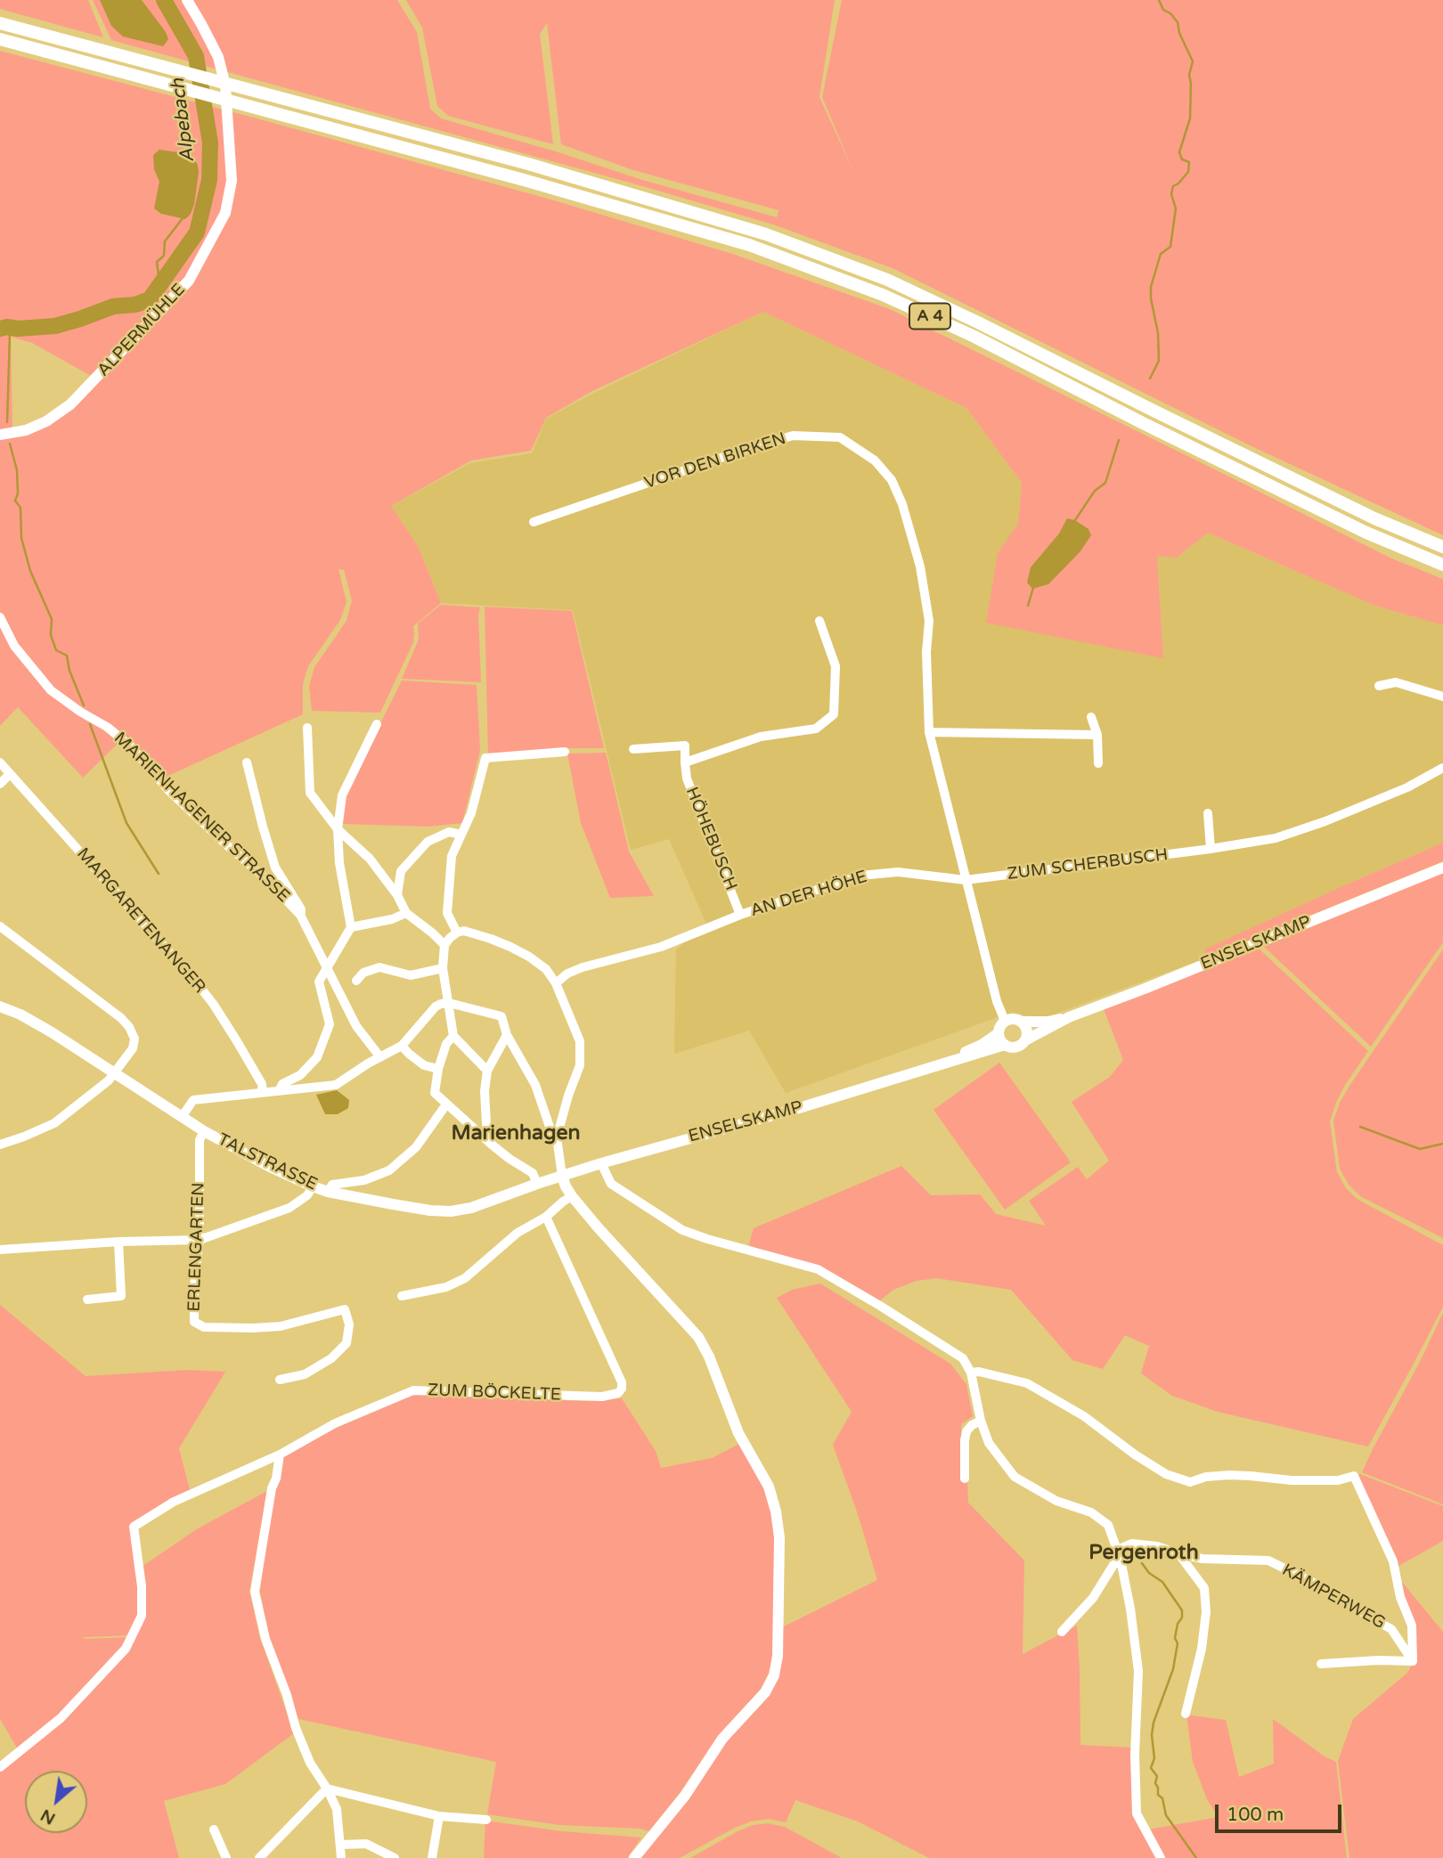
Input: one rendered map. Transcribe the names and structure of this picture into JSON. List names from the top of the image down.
{
  "streets": {
    "highway": ["A 4"],
    "main road": ["ALPERMÜHLE", "ENSELSKAMP", "TALSTRASSE"],
    "street": [
      "VOR DEN BIRKEN",
      "MARIENHAGENER STRASSE",
      "HÖHEBUSCH",
      "ZUM SCHERBUSCH",
      "AN DER HÖHE",
      "MARGARETENANGER",
      "ERLENGARTEN",
      "ZUM BÖCKELTE",
      "KÄMPERWEG"
    ]
  },
  "crossings": [
    ["VOR DEN BIRKEN", "ZUM SCHERBUSCH"],
    ["VOR DEN BIRKEN", "AN DER HÖHE"],
    ["HÖHEBUSCH", "AN DER HÖHE"],
    ["ZUM SCHERBUSCH", "AN DER HÖHE"],
    ["ENSELSKAMP", "TALSTRASSE"],
    ["TALSTRASSE", "ERLENGARTEN"]
  ],
  "districts": ["Marienhagen", "Pergenroth"],
  "water": ["Alpebach"],
  "scale_bar": "100 m",
  "north": "bottom left"
}
